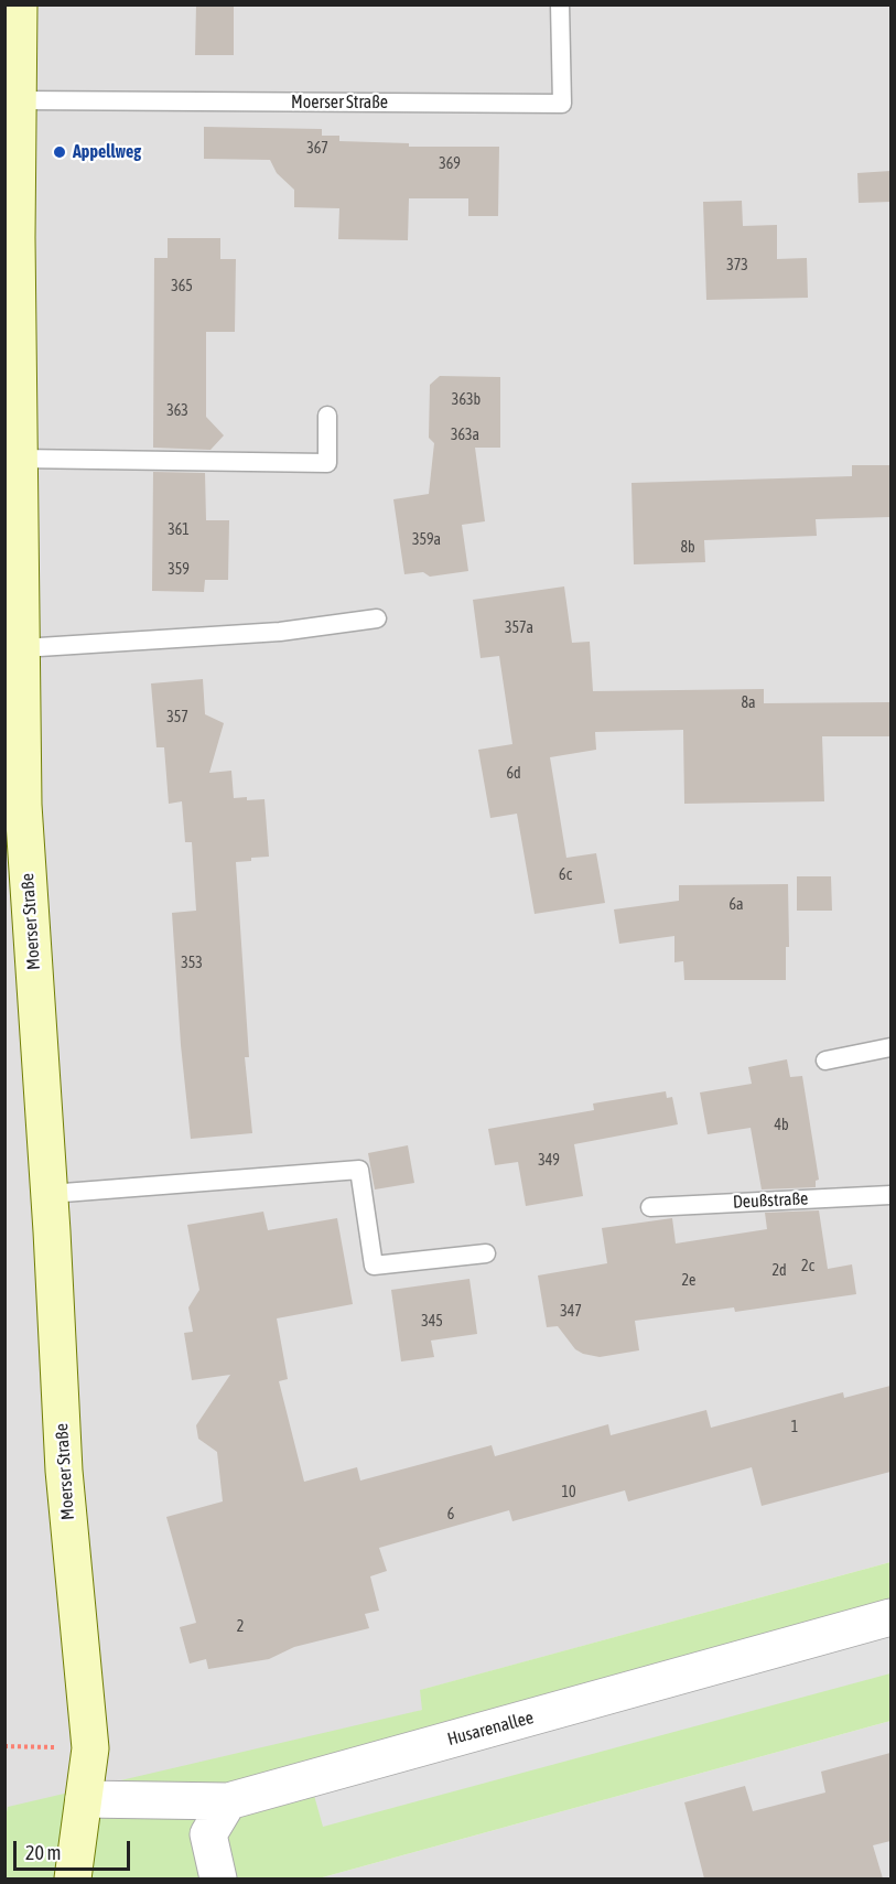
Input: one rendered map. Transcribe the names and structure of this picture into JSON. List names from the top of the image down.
{
  "streets": {
    "main road": ["Moerser Straße"],
    "street": ["Husarenallee"],
    "lane": ["Deußstraße"]
  },
  "crossings": [
    ["Moerser Straße", "Husarenallee"]
  ],
  "places": ["Appellweg"],
  "house_numbers": [
    "367",
    "369",
    "373",
    "365",
    "363b",
    "363",
    "363a",
    "361",
    "359a",
    "8b",
    "359",
    "357a",
    "8a",
    "357",
    "6d",
    "6c",
    "6a",
    "353",
    "4b",
    "349",
    "2c",
    "2d",
    "2e",
    "347",
    "345",
    "1",
    "10",
    "6",
    "2"
  ],
  "scale_bar": "20 m"
}
